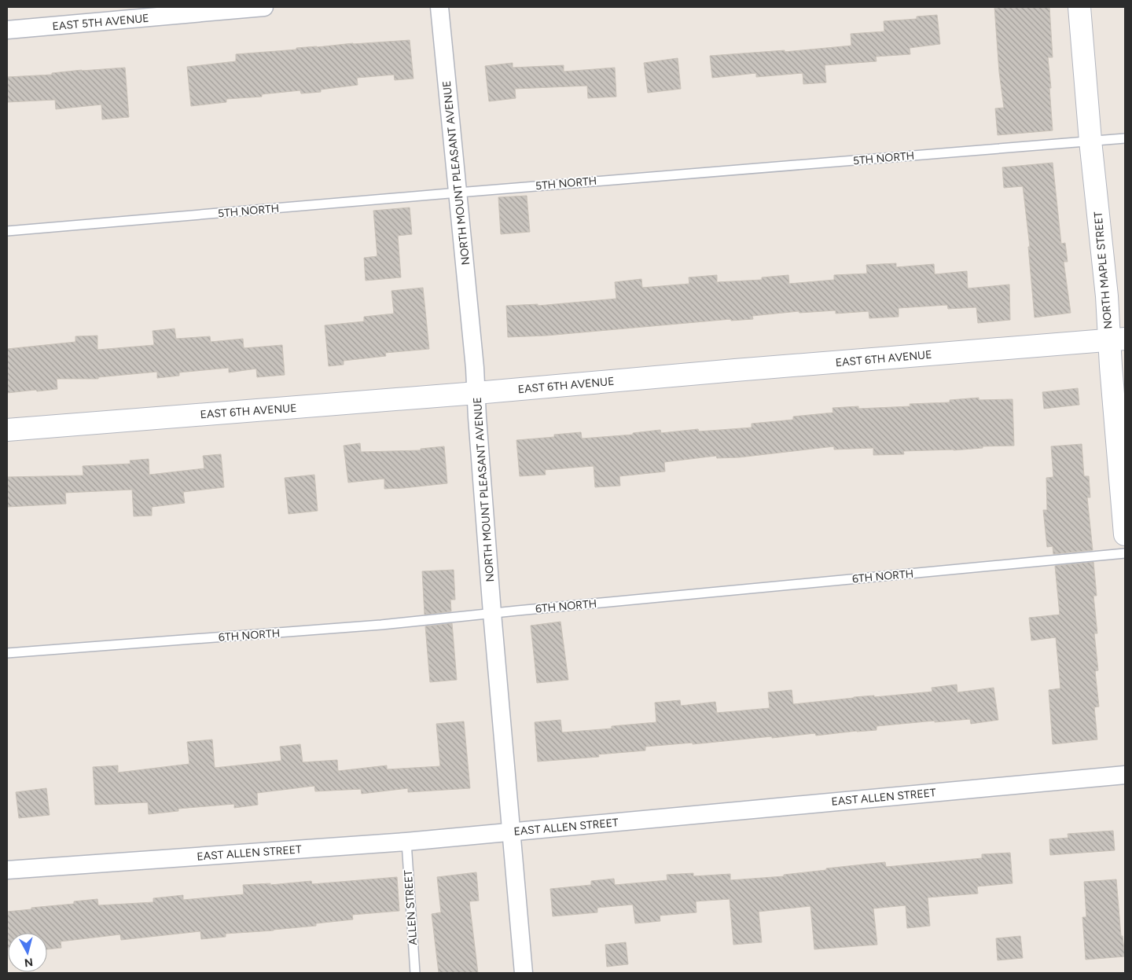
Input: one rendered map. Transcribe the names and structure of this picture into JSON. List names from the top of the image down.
{
  "streets": {
    "street": [
      "EAST 5TH AVENUE",
      "NORTH MOUNT PLEASANT AVENUE",
      "NORTH MAPLE STREET",
      "EAST 6TH AVENUE",
      "EAST ALLEN STREET"
    ],
    "lane": ["5TH NORTH", "6TH NORTH", "ALLEN STREET"]
  },
  "crossings": [
    ["5TH NORTH", "NORTH MOUNT PLEASANT AVENUE"],
    ["5TH NORTH", "NORTH MAPLE STREET"],
    ["NORTH MOUNT PLEASANT AVENUE", "EAST 6TH AVENUE"],
    ["NORTH MOUNT PLEASANT AVENUE", "6TH NORTH"],
    ["NORTH MOUNT PLEASANT AVENUE", "EAST ALLEN STREET"],
    ["NORTH MAPLE STREET", "EAST 6TH AVENUE"],
    ["EAST ALLEN STREET", "ALLEN STREET"]
  ],
  "north": "bottom"
}
